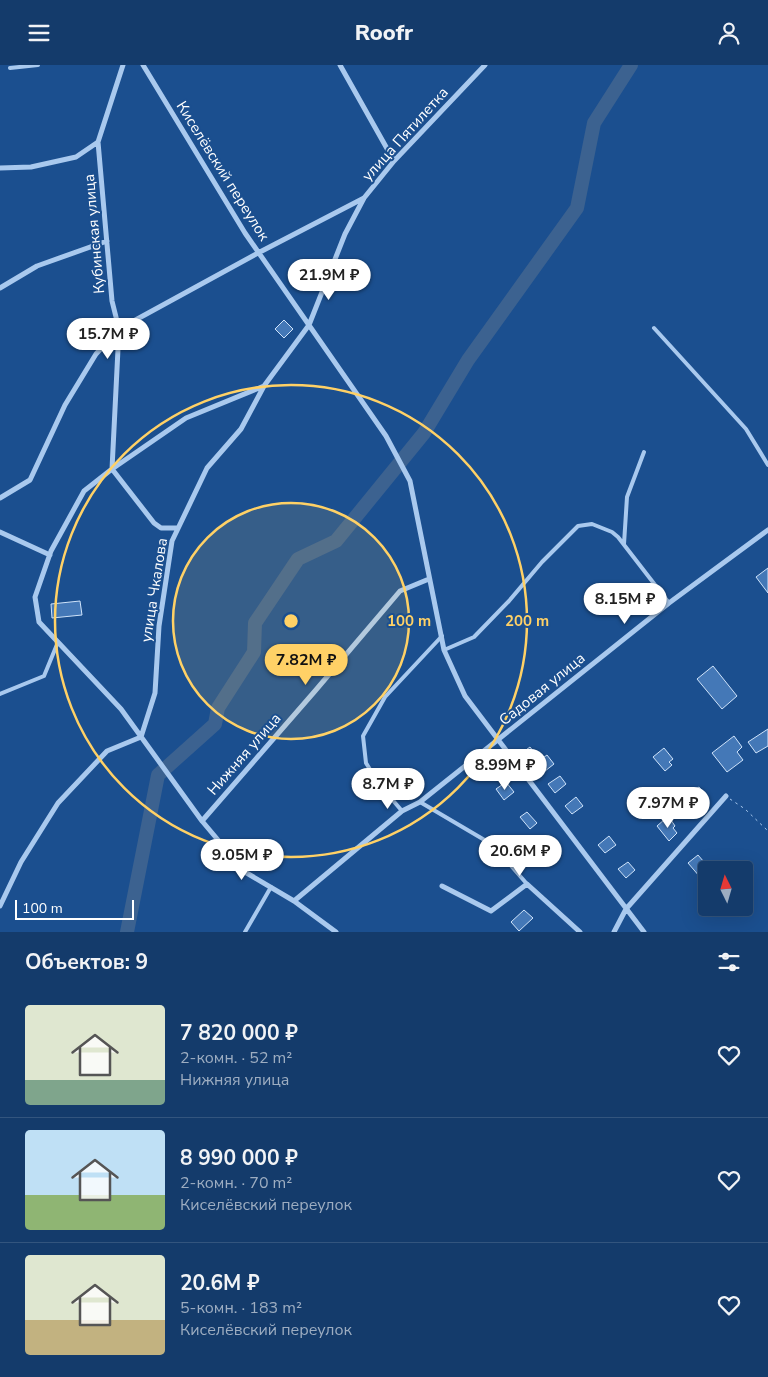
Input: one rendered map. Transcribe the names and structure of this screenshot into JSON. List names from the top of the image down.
{
  "streets": {
    "street": [
      "улица Пятилетка",
      "Киселёвский переулок",
      "Кубинская улица",
      "улица Чкалова",
      "Садовая улица",
      "Нижняя улица"
    ]
  },
  "crossings": [
    ["улица Пятилетка", "Киселёвский переулок"],
    ["улица Пятилетка", "Кубинская улица"],
    ["улица Пятилетка", "улица Чкалова"],
    ["Киселёвский переулок", "Садовая улица"],
    ["Киселёвский переулок", "Нижняя улица"]
  ],
  "scale_bar": "100 m",
  "north": "top",
  "page": {
    "header": "Roofr",
    "price": [
      "21.9M ₽",
      "15.7M ₽",
      "8.15M ₽",
      "7.82M ₽",
      "8.99M ₽",
      "8.7M ₽",
      "7.97M ₽",
      "20.6M ₽",
      "9.05M ₽"
    ],
    "scale": "100 m",
    "heading": "Объектов: 9",
    "list": [
      {
        "name": "7 820 000 ₽",
        "note": "2-комн. · 52 m² · Нижняя улица"
      },
      {
        "name": "8 990 000 ₽",
        "note": "2-комн. · 70 m² · Киселёвский переулок"
      },
      {
        "name": "20.6M ₽",
        "note": "5-комн. · 183 m² · Киселёвский переулок"
      }
    ]
  },
  "rings": ["100 m", "200 m"]
}
